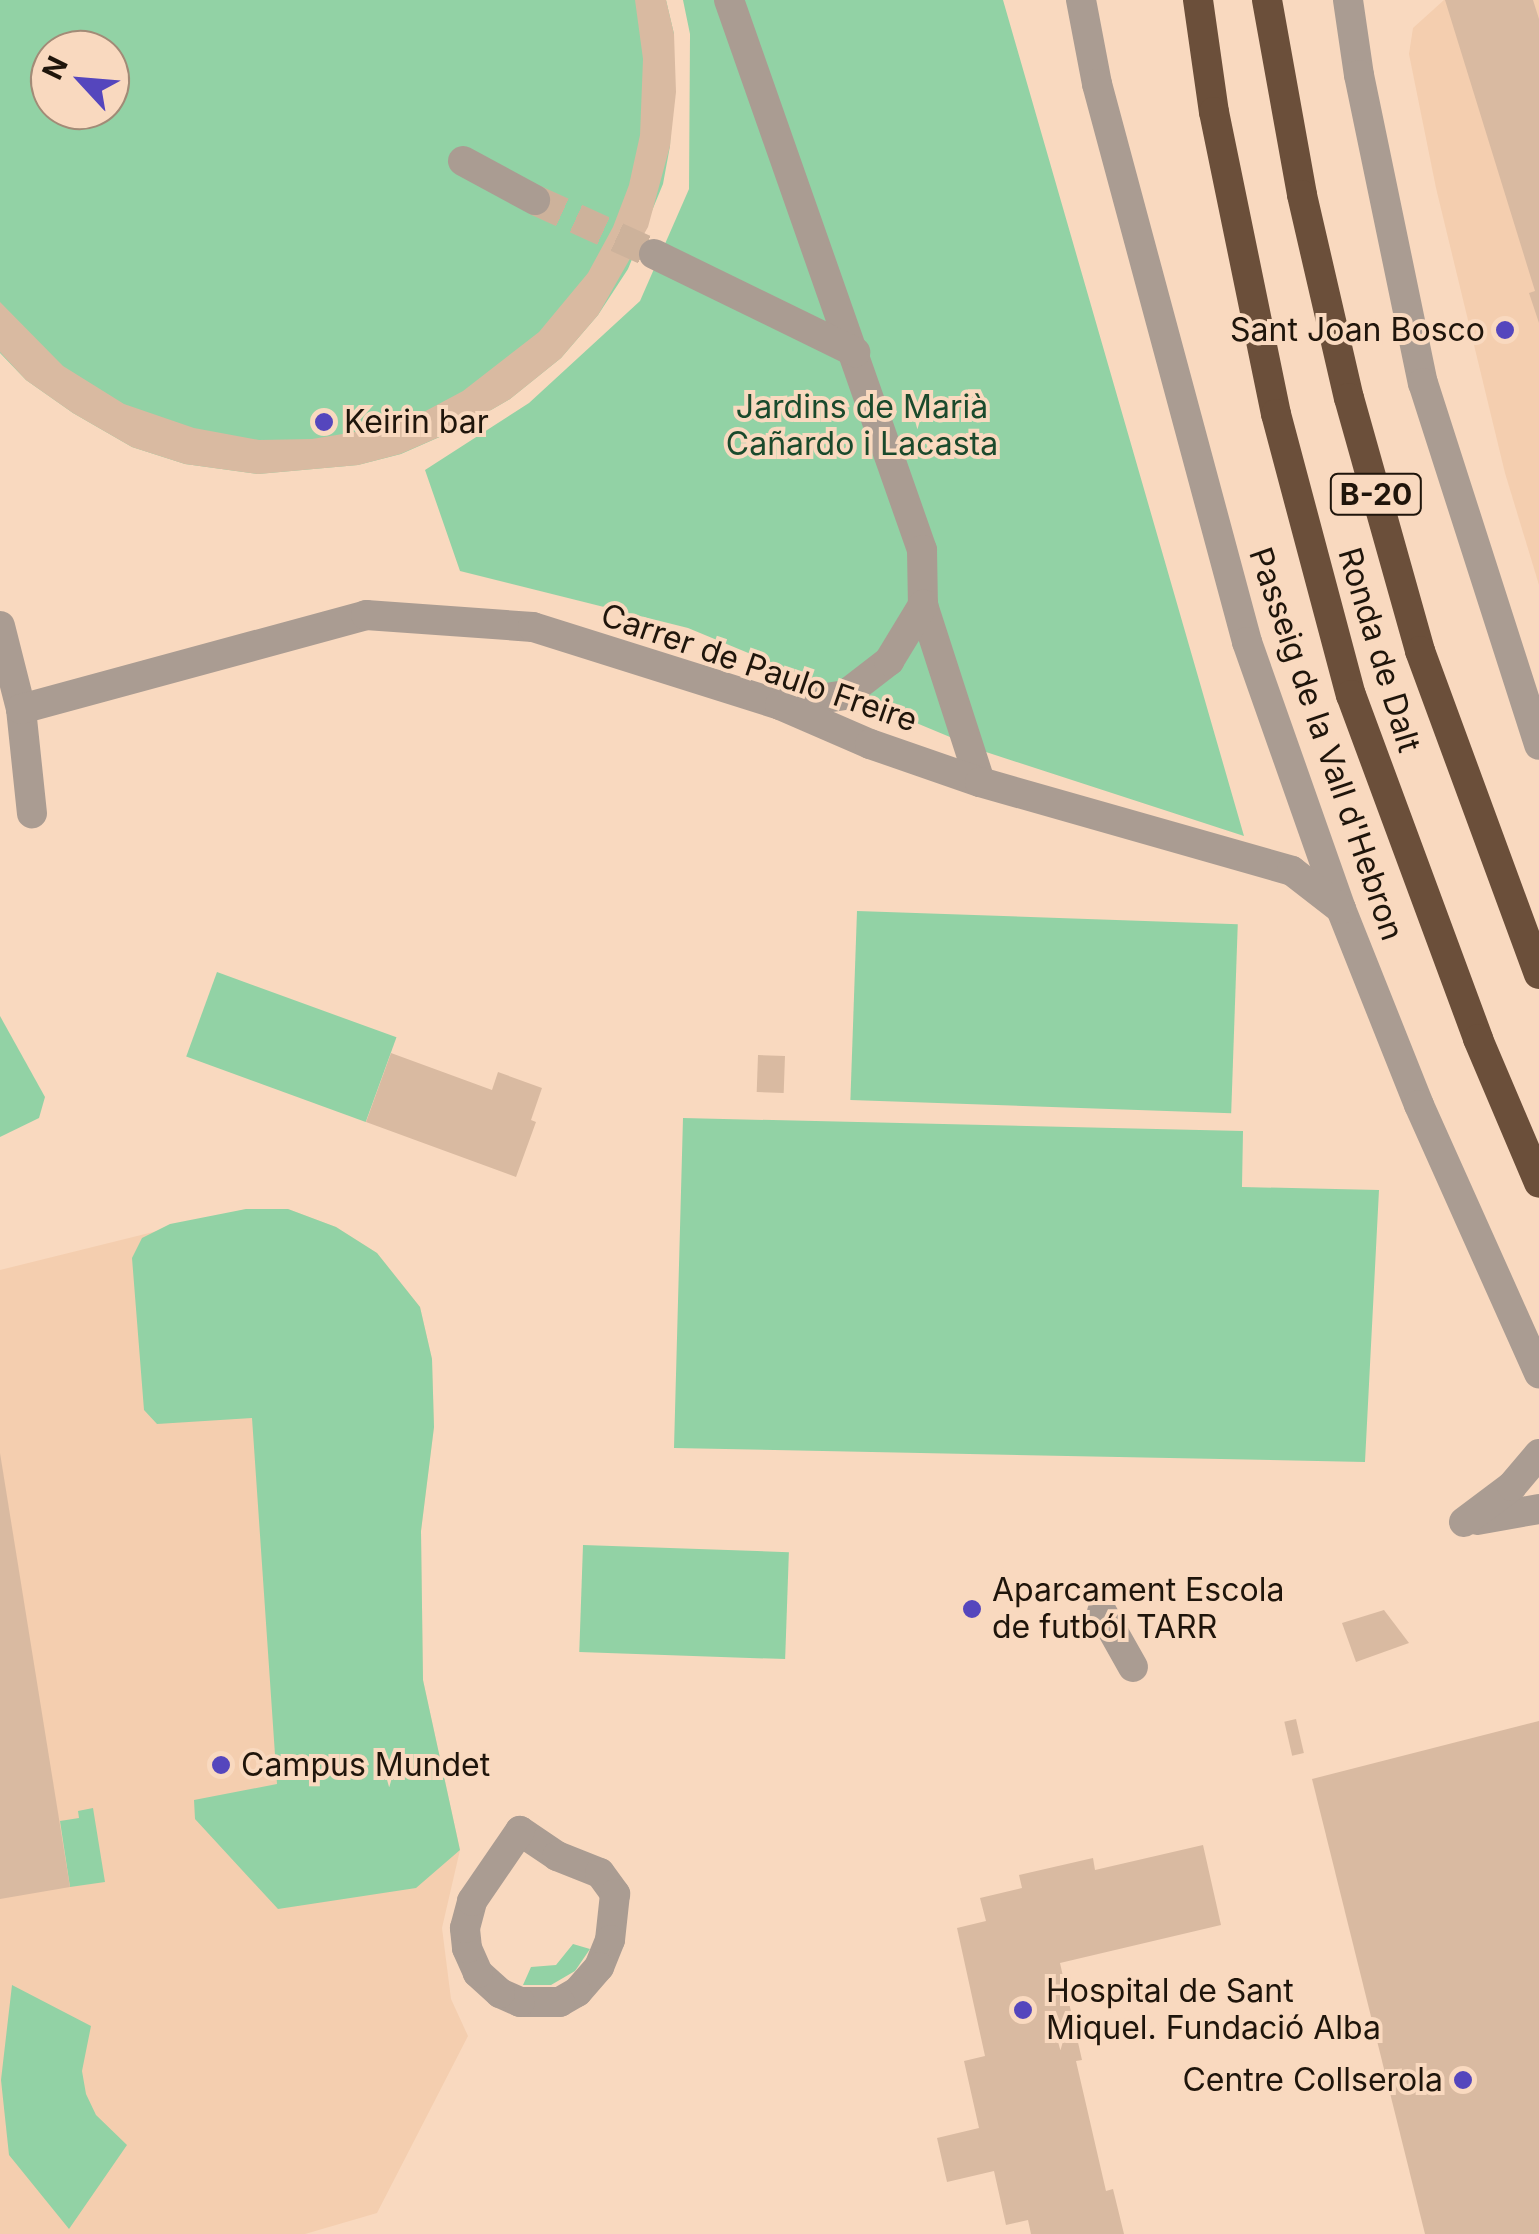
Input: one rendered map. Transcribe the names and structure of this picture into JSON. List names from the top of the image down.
{
  "streets": {
    "highway": ["B-20", "Ronda de Dalt"],
    "street": ["Carrer de Paulo Freire", "Passeig de la Vall d'Hebron"]
  },
  "crossings": [
    ["Carrer de Paulo Freire", "Passeig de la Vall d'Hebron"]
  ],
  "parks": ["Jardins de Marià Cañardo i Lacasta"],
  "places": [
    "Sant Joan Bosco",
    "Keirin bar",
    "Aparcament Escola de futból TARR",
    "Campus Mundet",
    "Hospital de Sant Miquel. Fundació Alba",
    "Centre Collserola"
  ],
  "north": "top left"
}
